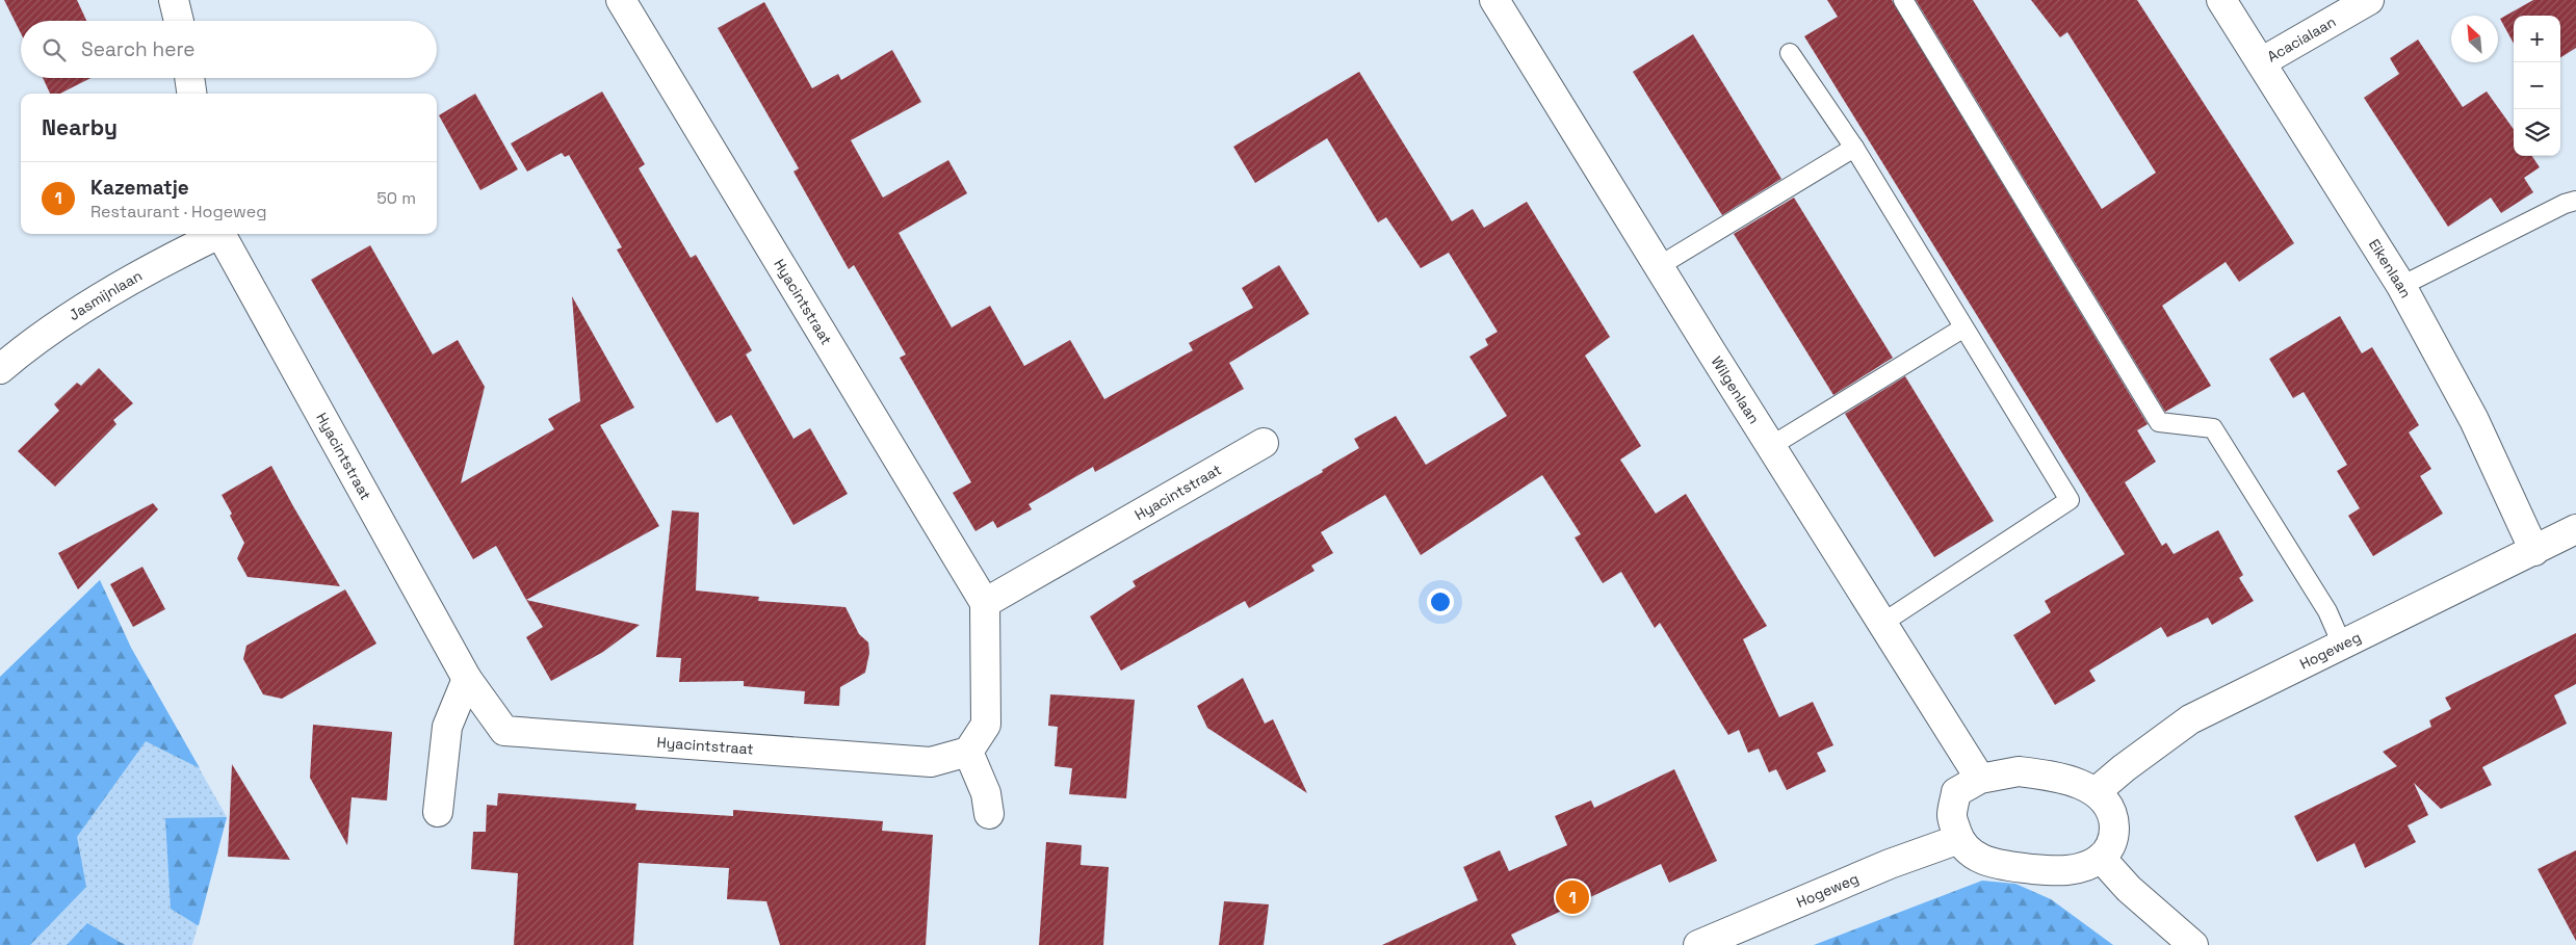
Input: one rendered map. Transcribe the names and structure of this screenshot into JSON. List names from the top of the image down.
{
  "streets": {
    "street": [
      "Acacialaan",
      "Eikenlaan",
      "Jasmijnlaan",
      "Hyacintstraat",
      "Wilgenlaan",
      "Hogeweg"
    ]
  },
  "crossings": [
    ["Acacialaan", "Eikenlaan"],
    ["Eikenlaan", "Hogeweg"],
    ["Wilgenlaan", "Hogeweg"]
  ],
  "north": "top left",
  "page": {
    "map_buttons": ["+", "−"],
    "search": "Search here",
    "heading": "Nearby",
    "list": [
      {
        "mark": "1",
        "name": "Kazematje",
        "note": "Restaurant · Hogeweg",
        "value": "50 m"
      }
    ],
    "pins": "1"
  }
}
